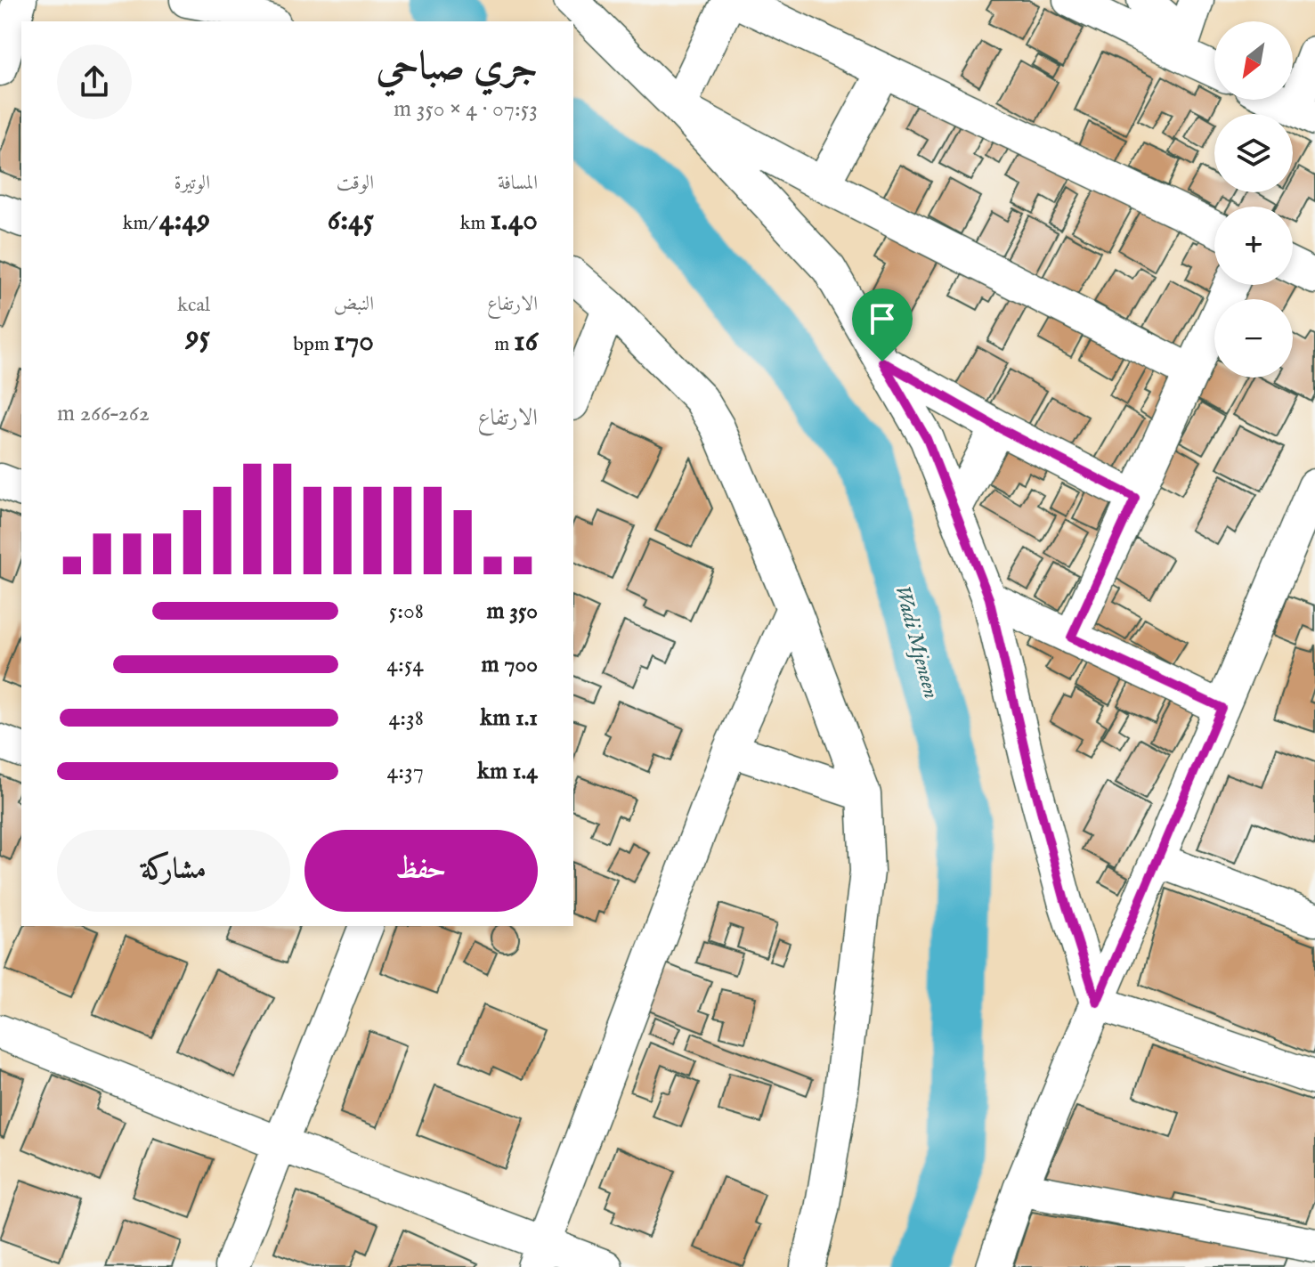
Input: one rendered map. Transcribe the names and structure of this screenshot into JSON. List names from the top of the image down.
{
  "water": ["Wadi Mjeneen"],
  "north": "bottom left",
  "page": {
    "map_buttons": ["+", "−"],
    "heading": ["جري صباحي", "07:53 · 4 × 350 m"],
    "stats": [
      ["المسافة", "1.40 km"],
      ["الوقت", "6:45"],
      ["الوتيرة", "4:49 /km"],
      ["الارتفاع", "16 m"],
      ["النبض", "170 bpm"],
      ["kcal", "95"]
    ],
    "chart": ["الارتفاع", "262–266 m"],
    "list": [
      {
        "name": "350 m",
        "note": "5:08"
      },
      {
        "name": "700 m",
        "note": "4:54"
      },
      {
        "name": "1.1 km",
        "note": "4:38"
      },
      {
        "name": "1.4 km",
        "note": "4:37"
      }
    ],
    "buttons": ["حفظ", "مشاركة"]
  }
}
